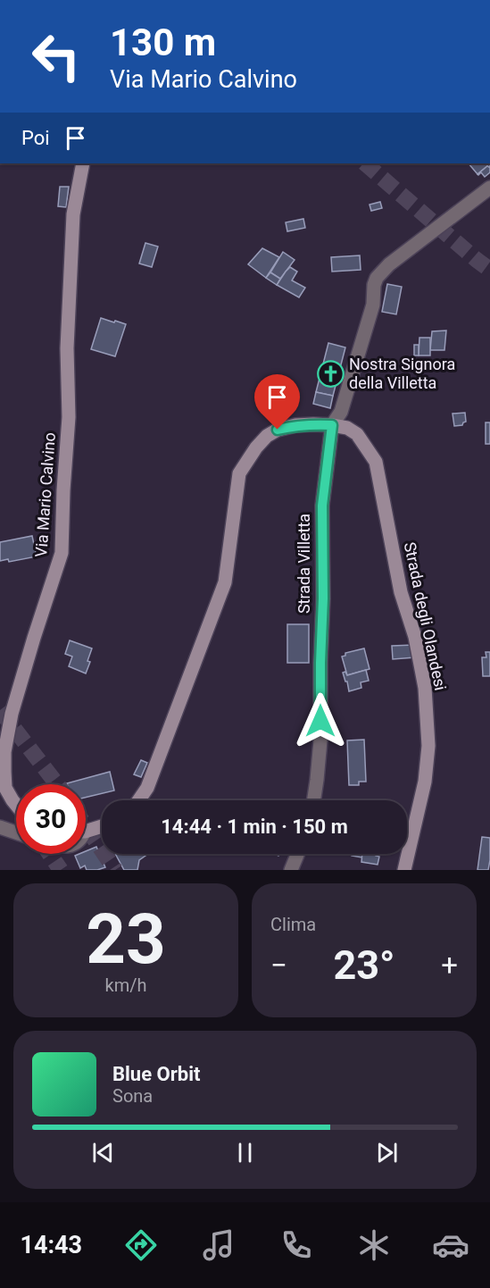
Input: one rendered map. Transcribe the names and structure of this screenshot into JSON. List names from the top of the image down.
{
  "streets": {
    "street": ["Via Mario Calvino", "Strada Villetta", "Strada degli Olandesi"]
  },
  "crossings": [
    ["Strada Villetta", "Strada degli Olandesi"]
  ],
  "places": {
    "church": ["Nostra Signora della Villetta"]
  },
  "page": {
    "turn": ["130 m", "Via Mario Calvino"],
    "then": "Poi",
    "limit": "30",
    "trip": "14:44 · 1 min · 150 m",
    "tile": [
      ["23", "km/h"],
      "Clima"
    ],
    "heat": ["−", "23°", "+"],
    "song": ["Blue Orbit", "Sona"],
    "tabs": "14:43"
  }
}
